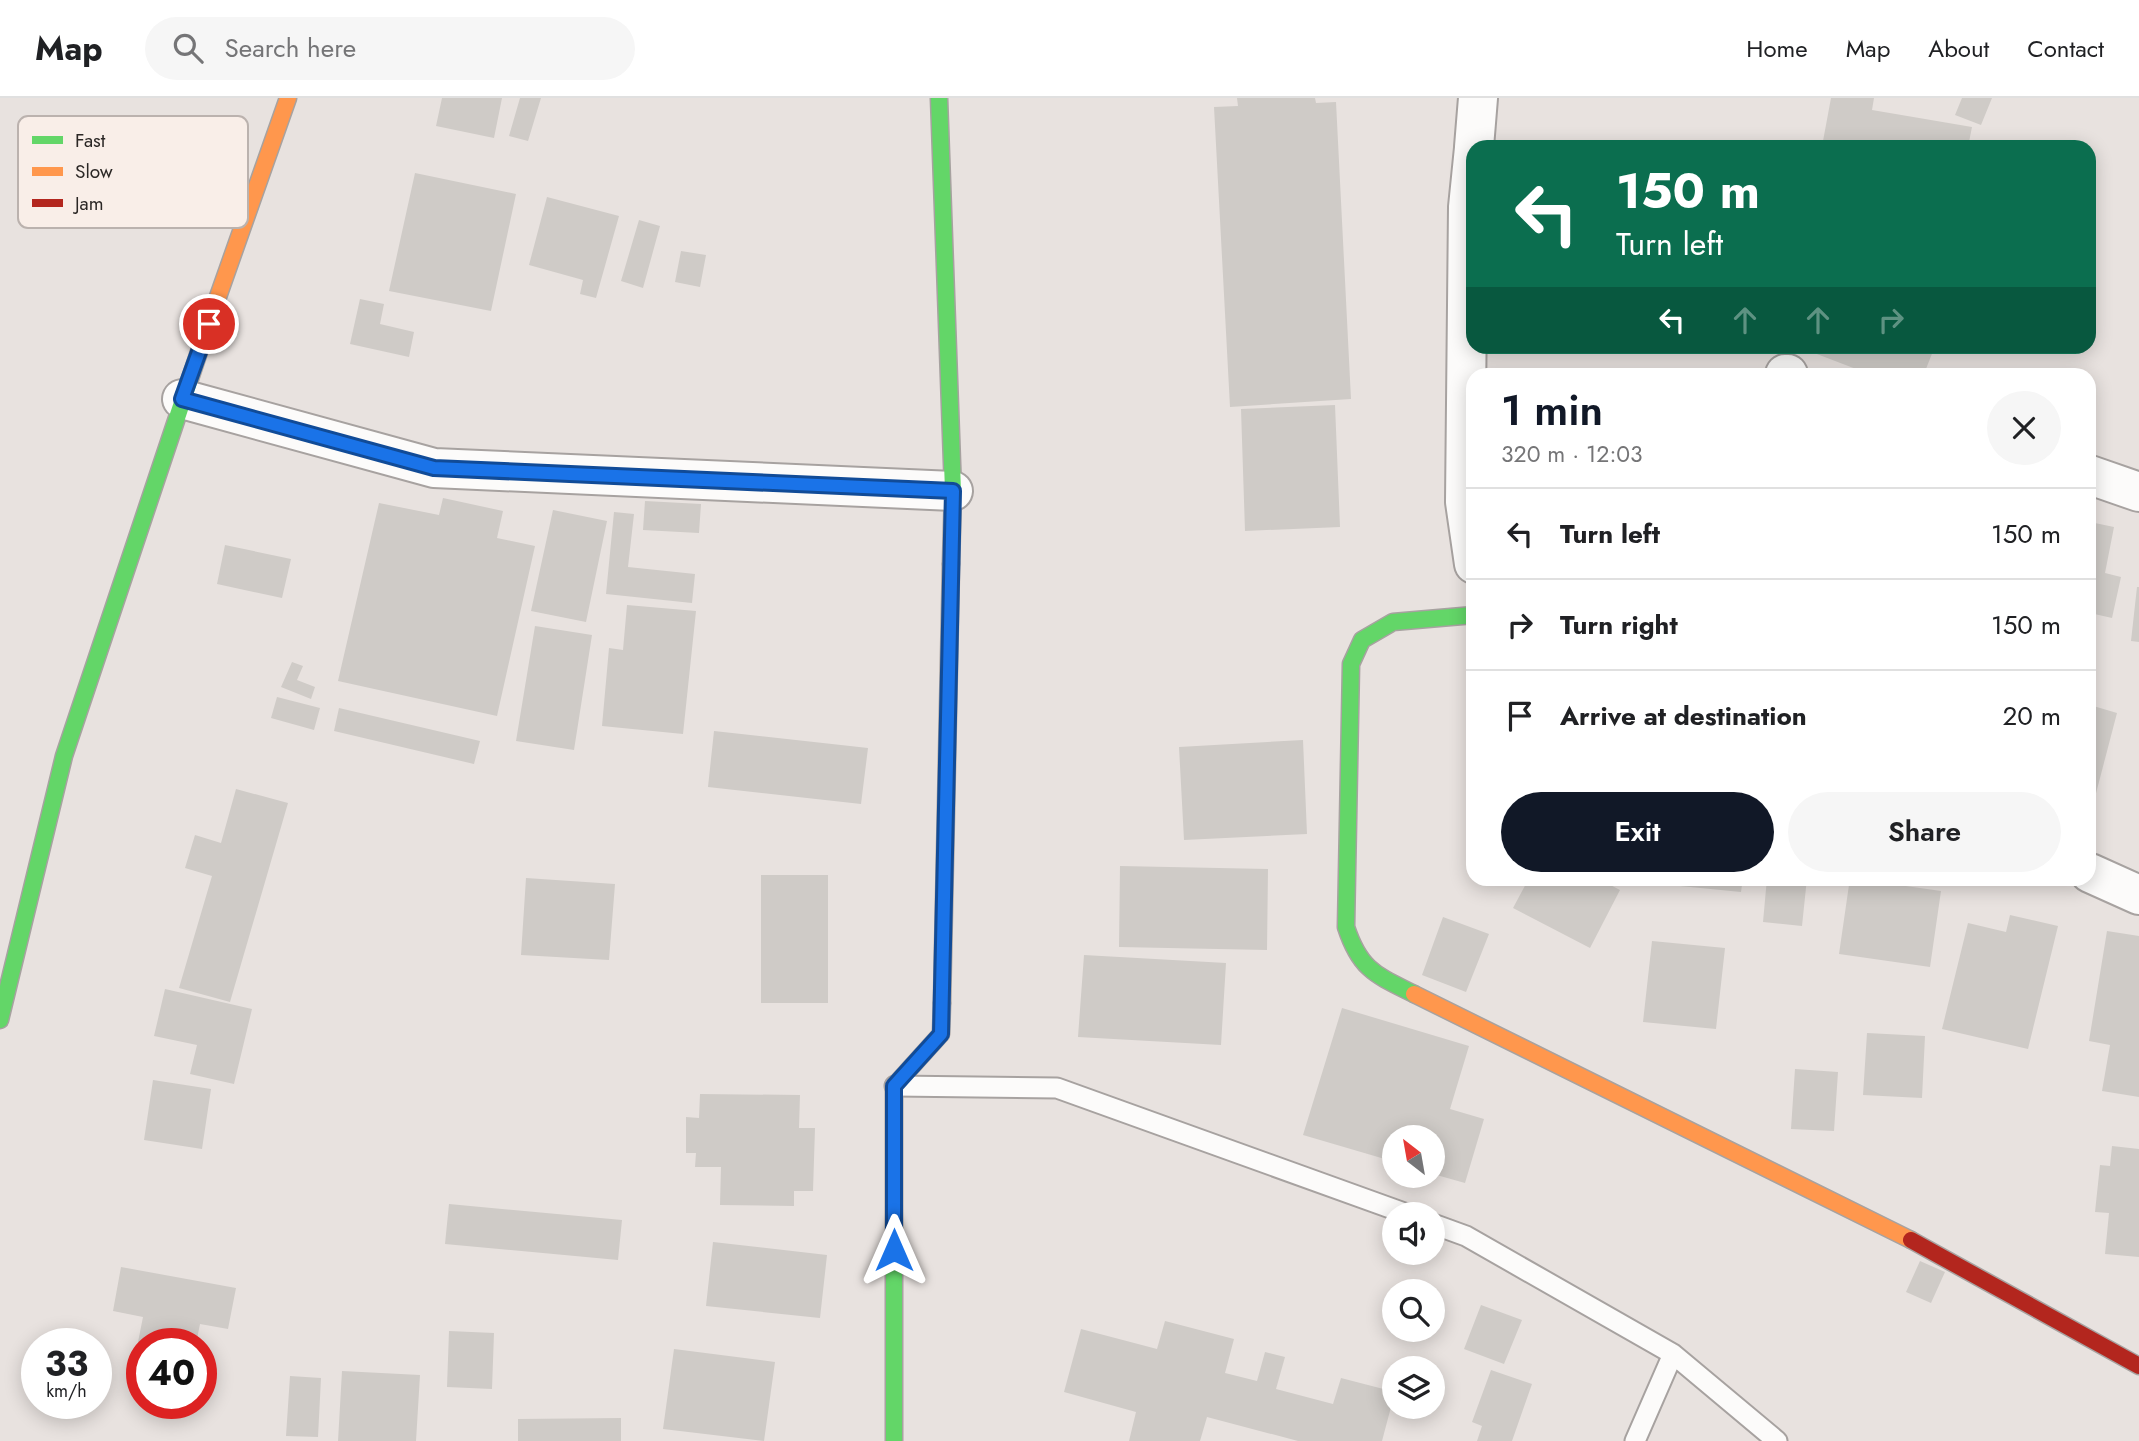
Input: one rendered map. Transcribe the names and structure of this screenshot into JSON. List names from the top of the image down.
{
  "legend": ["Fast", "Slow", "Jam"],
  "north": "top left",
  "page": {
    "header": "Map",
    "search": "Search here",
    "nav": [
      "Home",
      "Map",
      "About",
      "Contact"
    ],
    "turn": ["150 m", "Turn left"],
    "heading": ["1 min", "320 m · 12:03"],
    "list": [
      {
        "name": "Turn left",
        "value": "150 m"
      },
      {
        "name": "Turn right",
        "value": "150 m"
      },
      {
        "name": "Arrive at destination",
        "value": "20 m"
      }
    ],
    "buttons": ["Exit", "Share"],
    "speed": "33 km/h",
    "limit": "40"
  }
}
